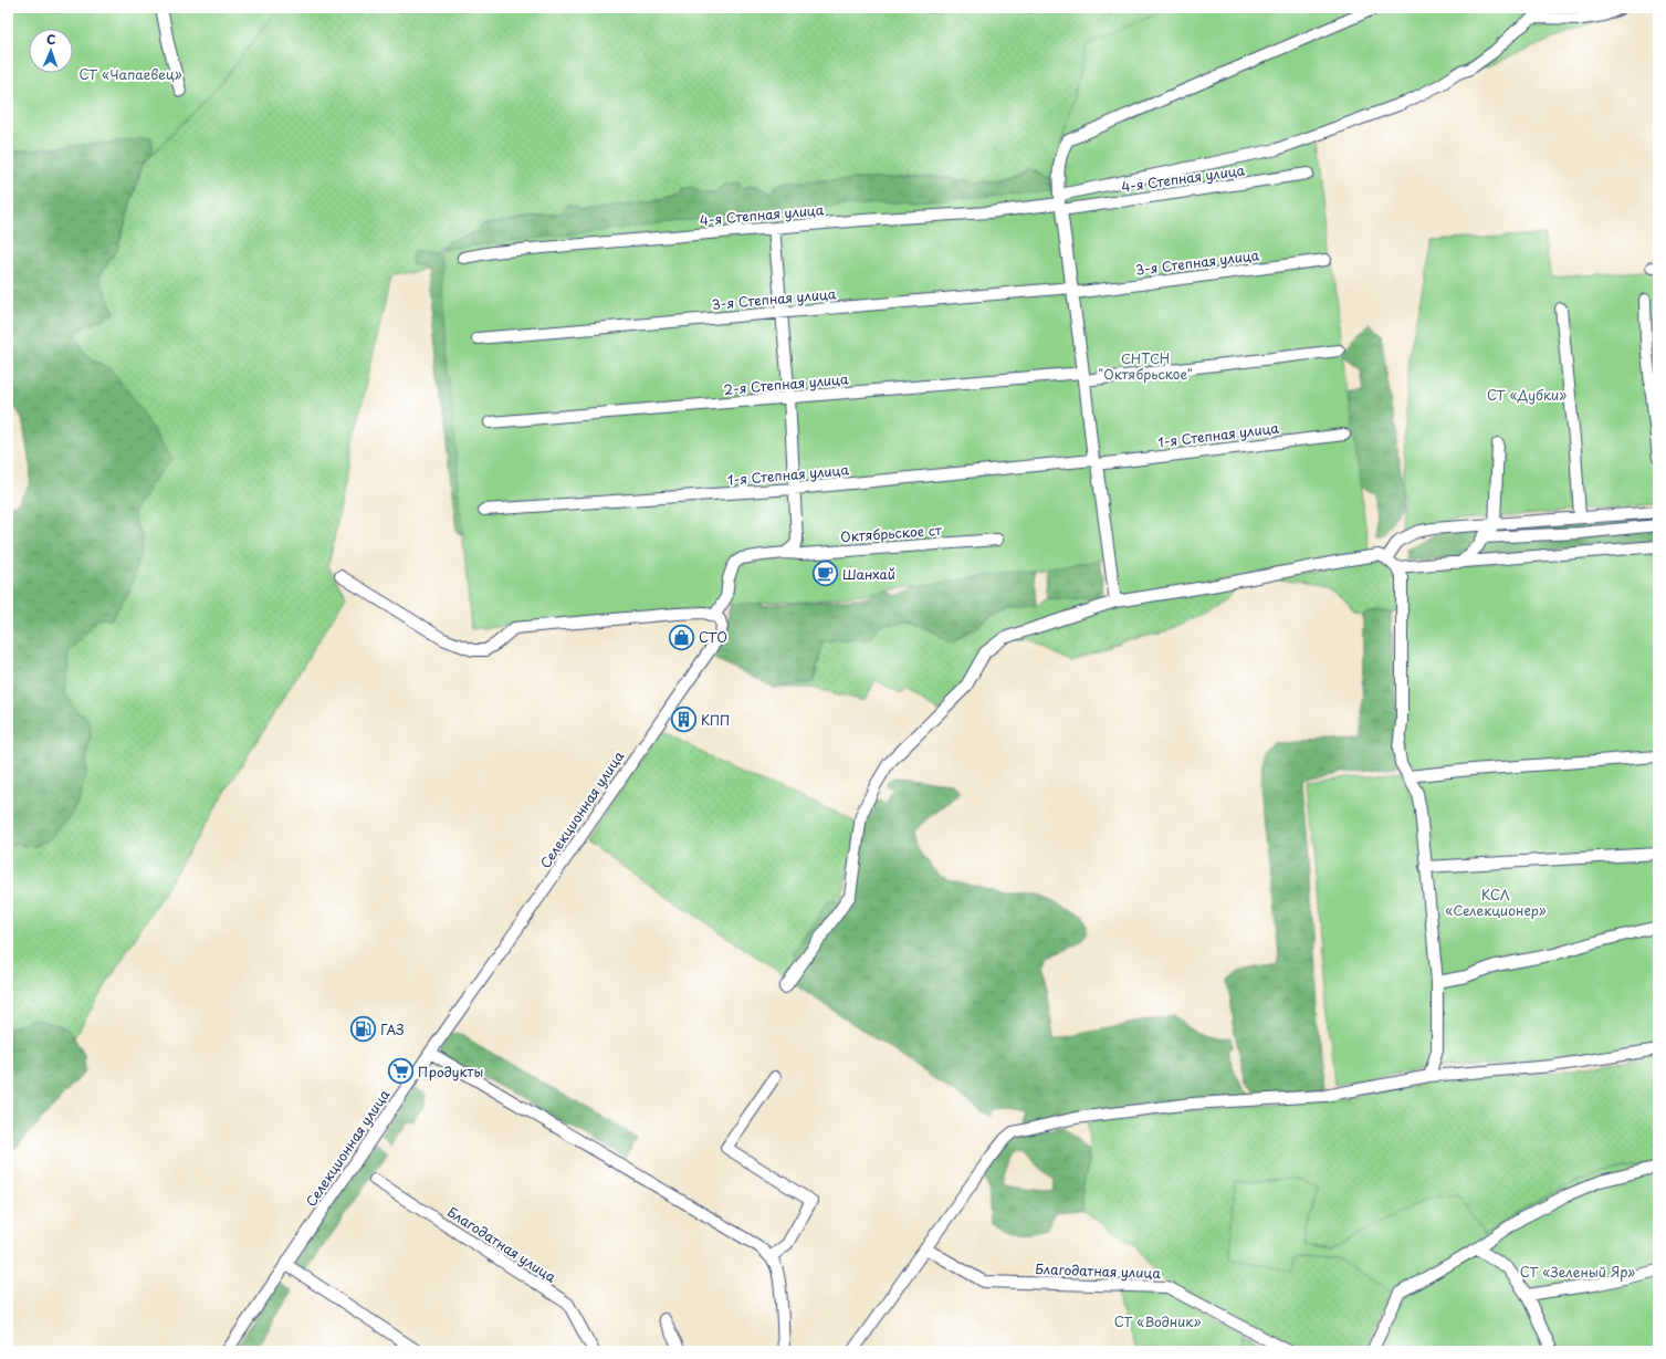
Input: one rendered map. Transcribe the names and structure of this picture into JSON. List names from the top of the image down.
{
  "streets": {
    "street": [
      "4-я Степная улица",
      "3-я Степная улица",
      "2-я Степная улица",
      "1-я Степная улица",
      "Октябрьское ст",
      "Селекционная улица",
      "Благодатная улица"
    ]
  },
  "crossings": [
    ["Октябрьское ст", "Селекционная улица"]
  ],
  "parks": [
    "СТ «Чапаевец»",
    "СНТСН \"Октябрьское\"",
    "СТ «Дубки»",
    "КСЛ «Селекционер»",
    "СТ «Зеленый Яр»",
    "СТ «Водник»"
  ],
  "places": {
    "cafe": ["Шанхай"],
    "shop": ["СТО"],
    "building": ["КПП"],
    "fuel station": ["ГАЗ"],
    "supermarket": ["Продукты"]
  },
  "north": "top"
}
